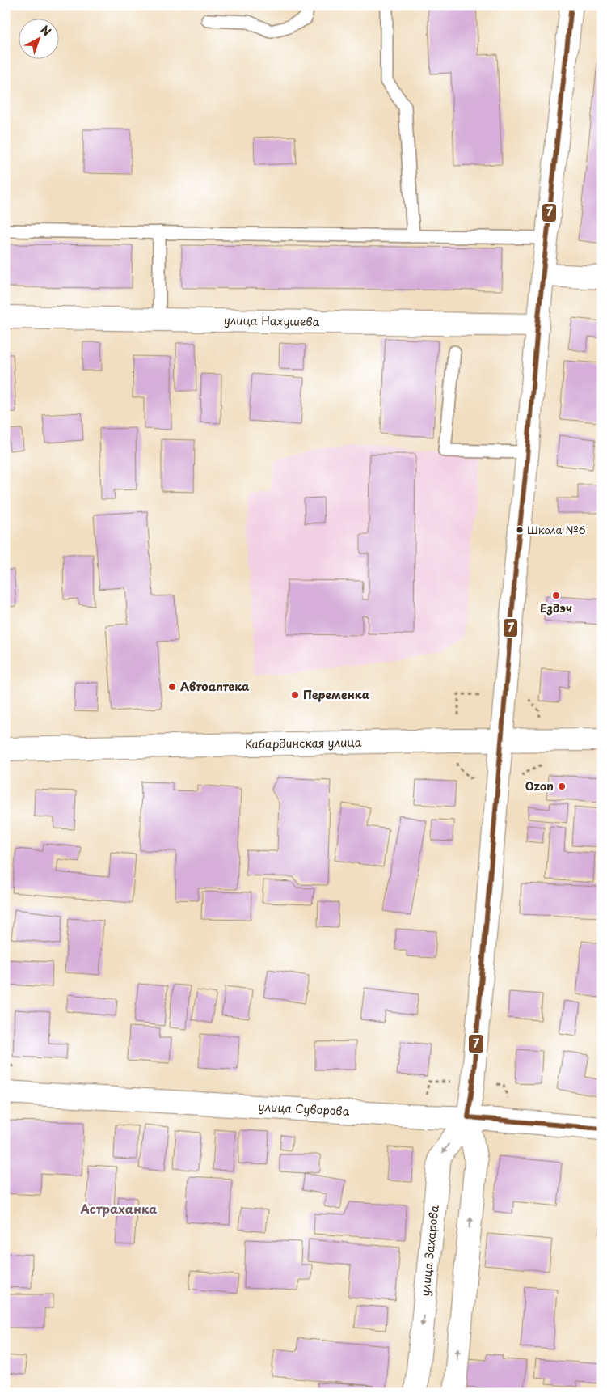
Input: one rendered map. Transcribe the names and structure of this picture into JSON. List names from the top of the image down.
{
  "streets": {
    "street": [
      "улица Нахушева",
      "Кабардинская улица",
      "улица Суворова",
      "улица Захарова"
    ]
  },
  "crossings": [
    ["улица Нахушева", "улица Захарова"],
    ["Кабардинская улица", "улица Захарова"],
    ["улица Суворова", "улица Захарова"]
  ],
  "districts": ["Астраханка"],
  "places": [
    "Школа №6",
    "Ездэч",
    "Автоаптека",
    "Переменка",
    "Ozon"
  ],
  "lines": ["transit line 7"],
  "north": "top right"
}
